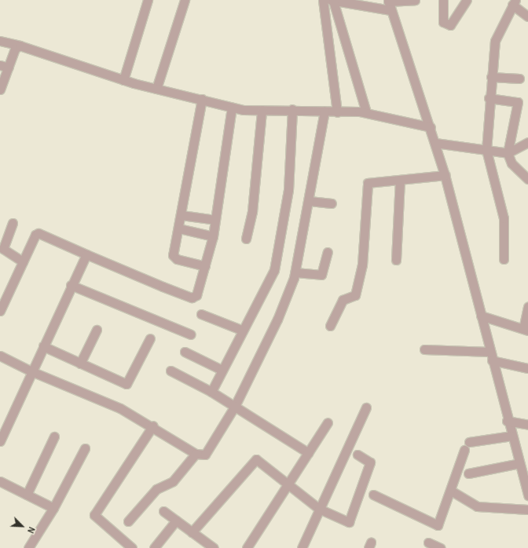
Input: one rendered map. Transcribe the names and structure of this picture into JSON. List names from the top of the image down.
{
  "north": "bottom right"
}
